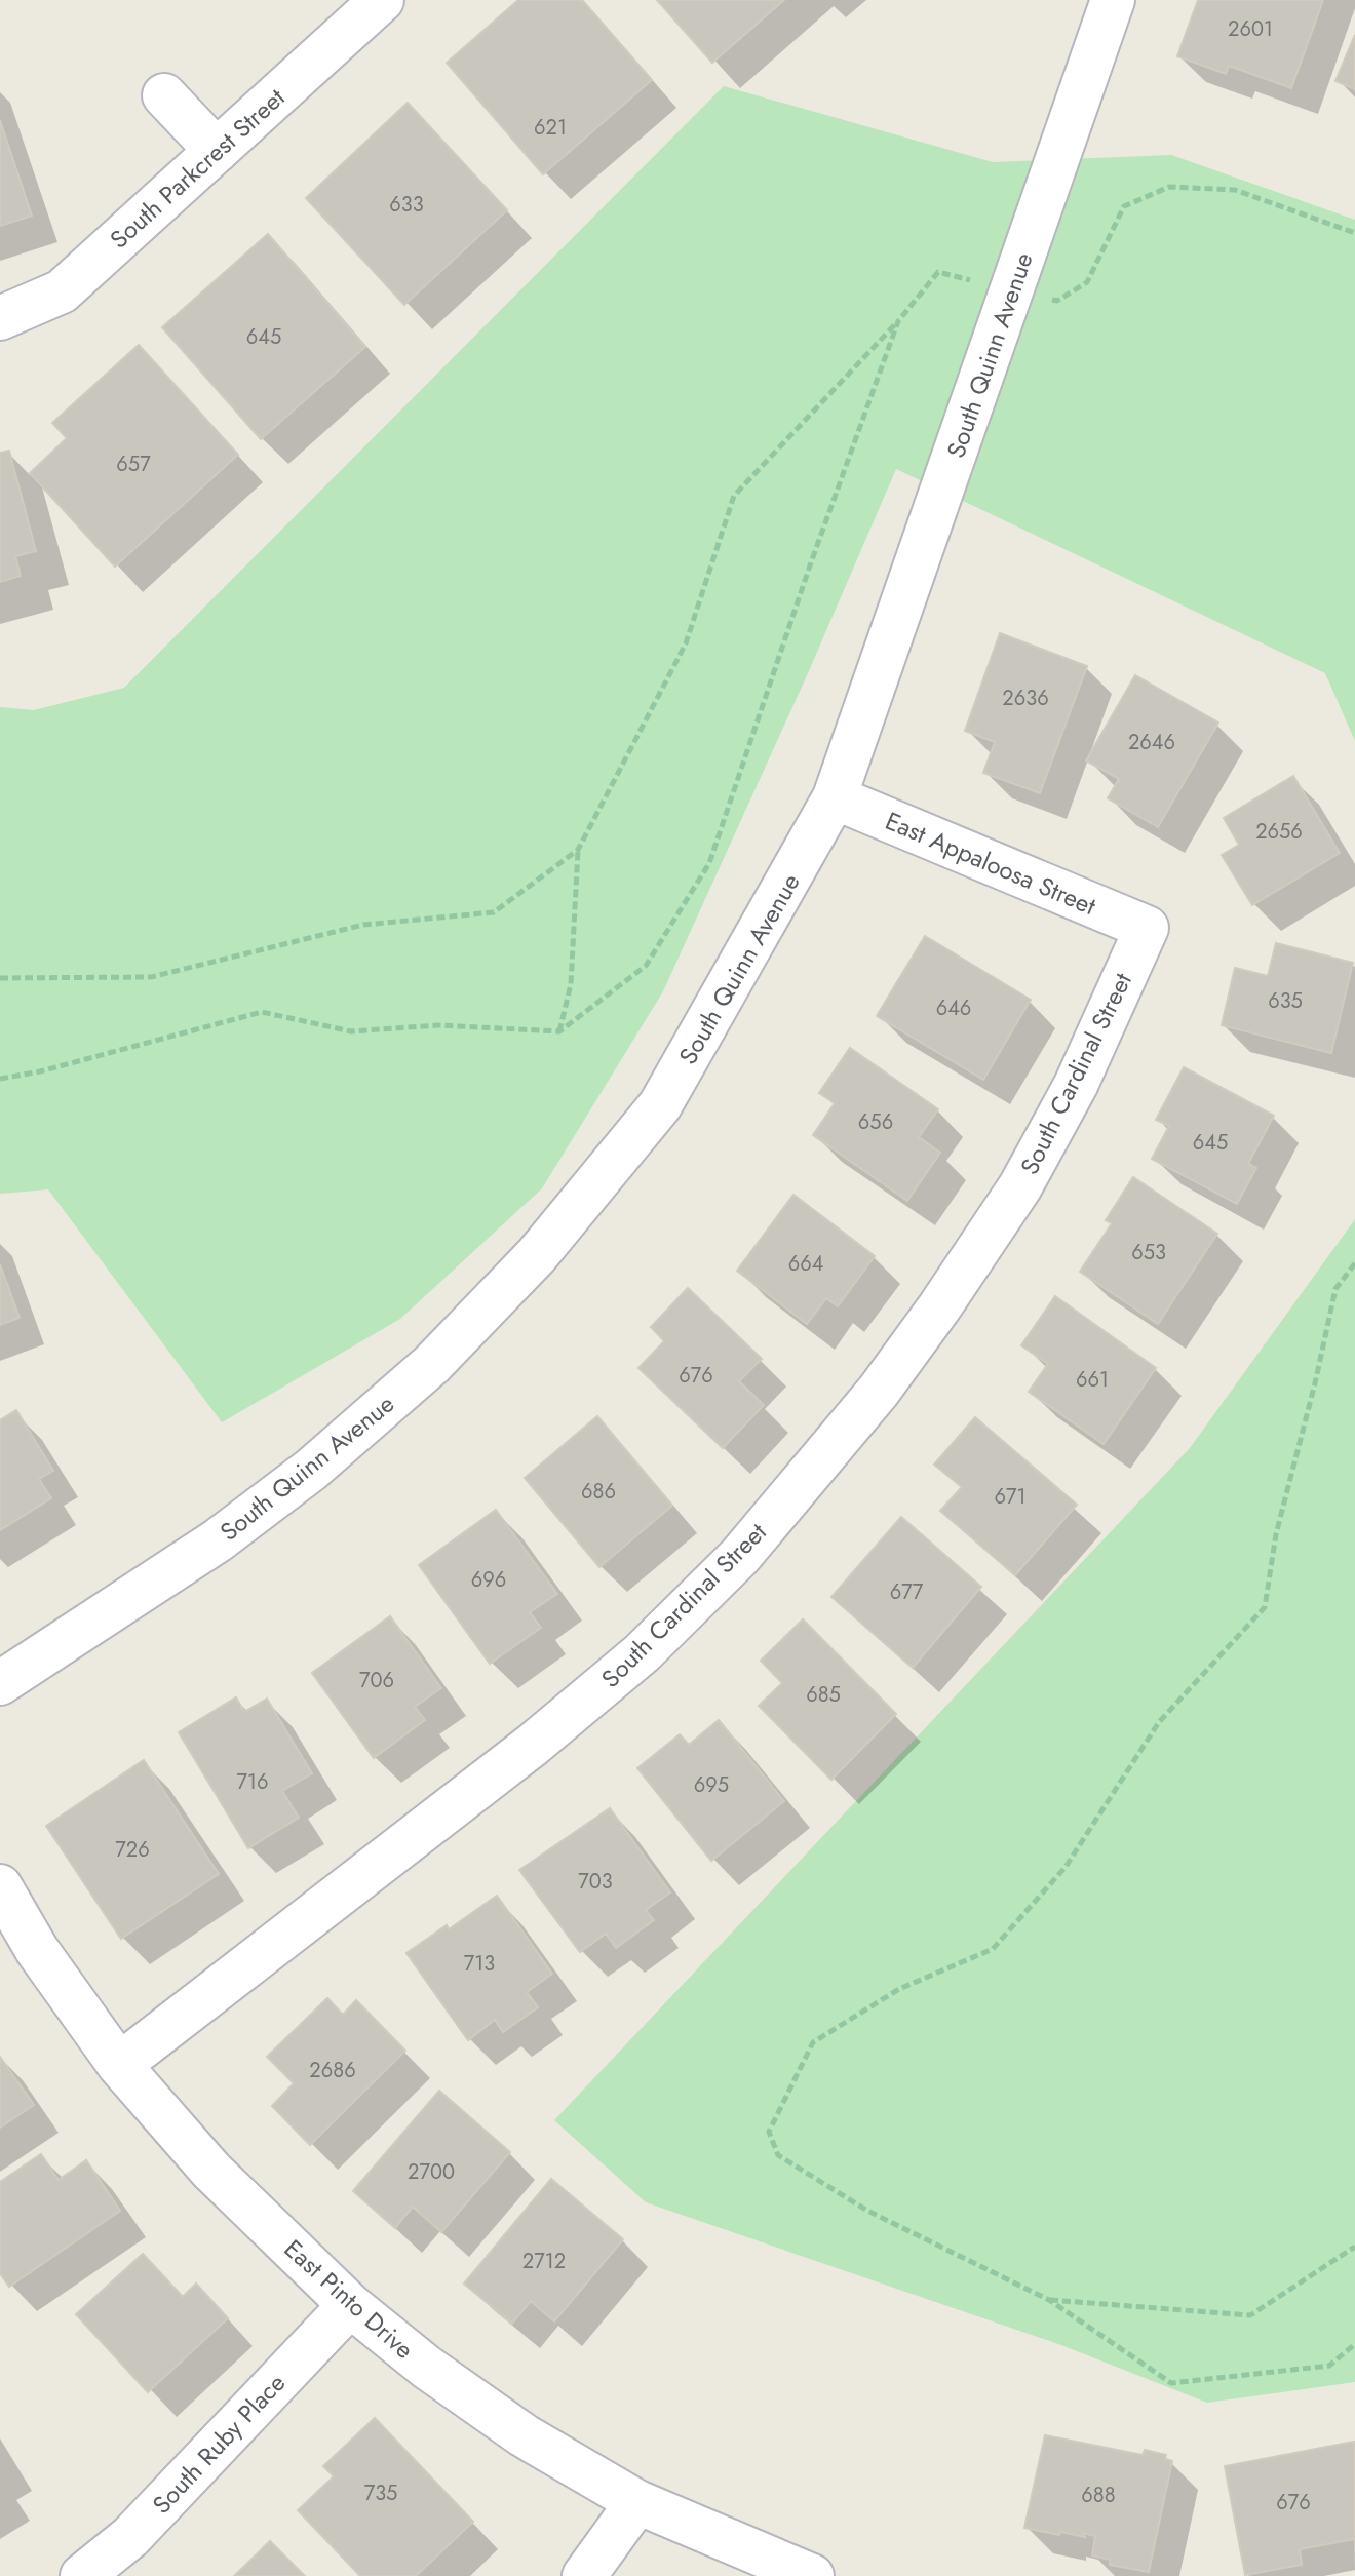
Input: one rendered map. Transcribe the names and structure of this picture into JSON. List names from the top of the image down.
{
  "streets": {
    "street": [
      "South Parkcrest Street",
      "South Quinn Avenue",
      "East Appaloosa Street",
      "South Cardinal Street",
      "East Pinto Drive",
      "South Ruby Place"
    ]
  },
  "crossings": [
    ["South Quinn Avenue", "East Appaloosa Street"],
    ["East Appaloosa Street", "South Cardinal Street"],
    ["South Cardinal Street", "East Pinto Drive"],
    ["East Pinto Drive", "South Ruby Place"]
  ],
  "house_numbers": [
    "2601",
    "621",
    "633",
    "645",
    "657",
    "2636",
    "2646",
    "2656",
    "635",
    "646",
    "656",
    "645",
    "653",
    "664",
    "676",
    "661",
    "686",
    "671",
    "696",
    "677",
    "706",
    "685",
    "716",
    "695",
    "726",
    "703",
    "713",
    "2686",
    "2700",
    "2712",
    "735",
    "688",
    "676"
  ]
}
